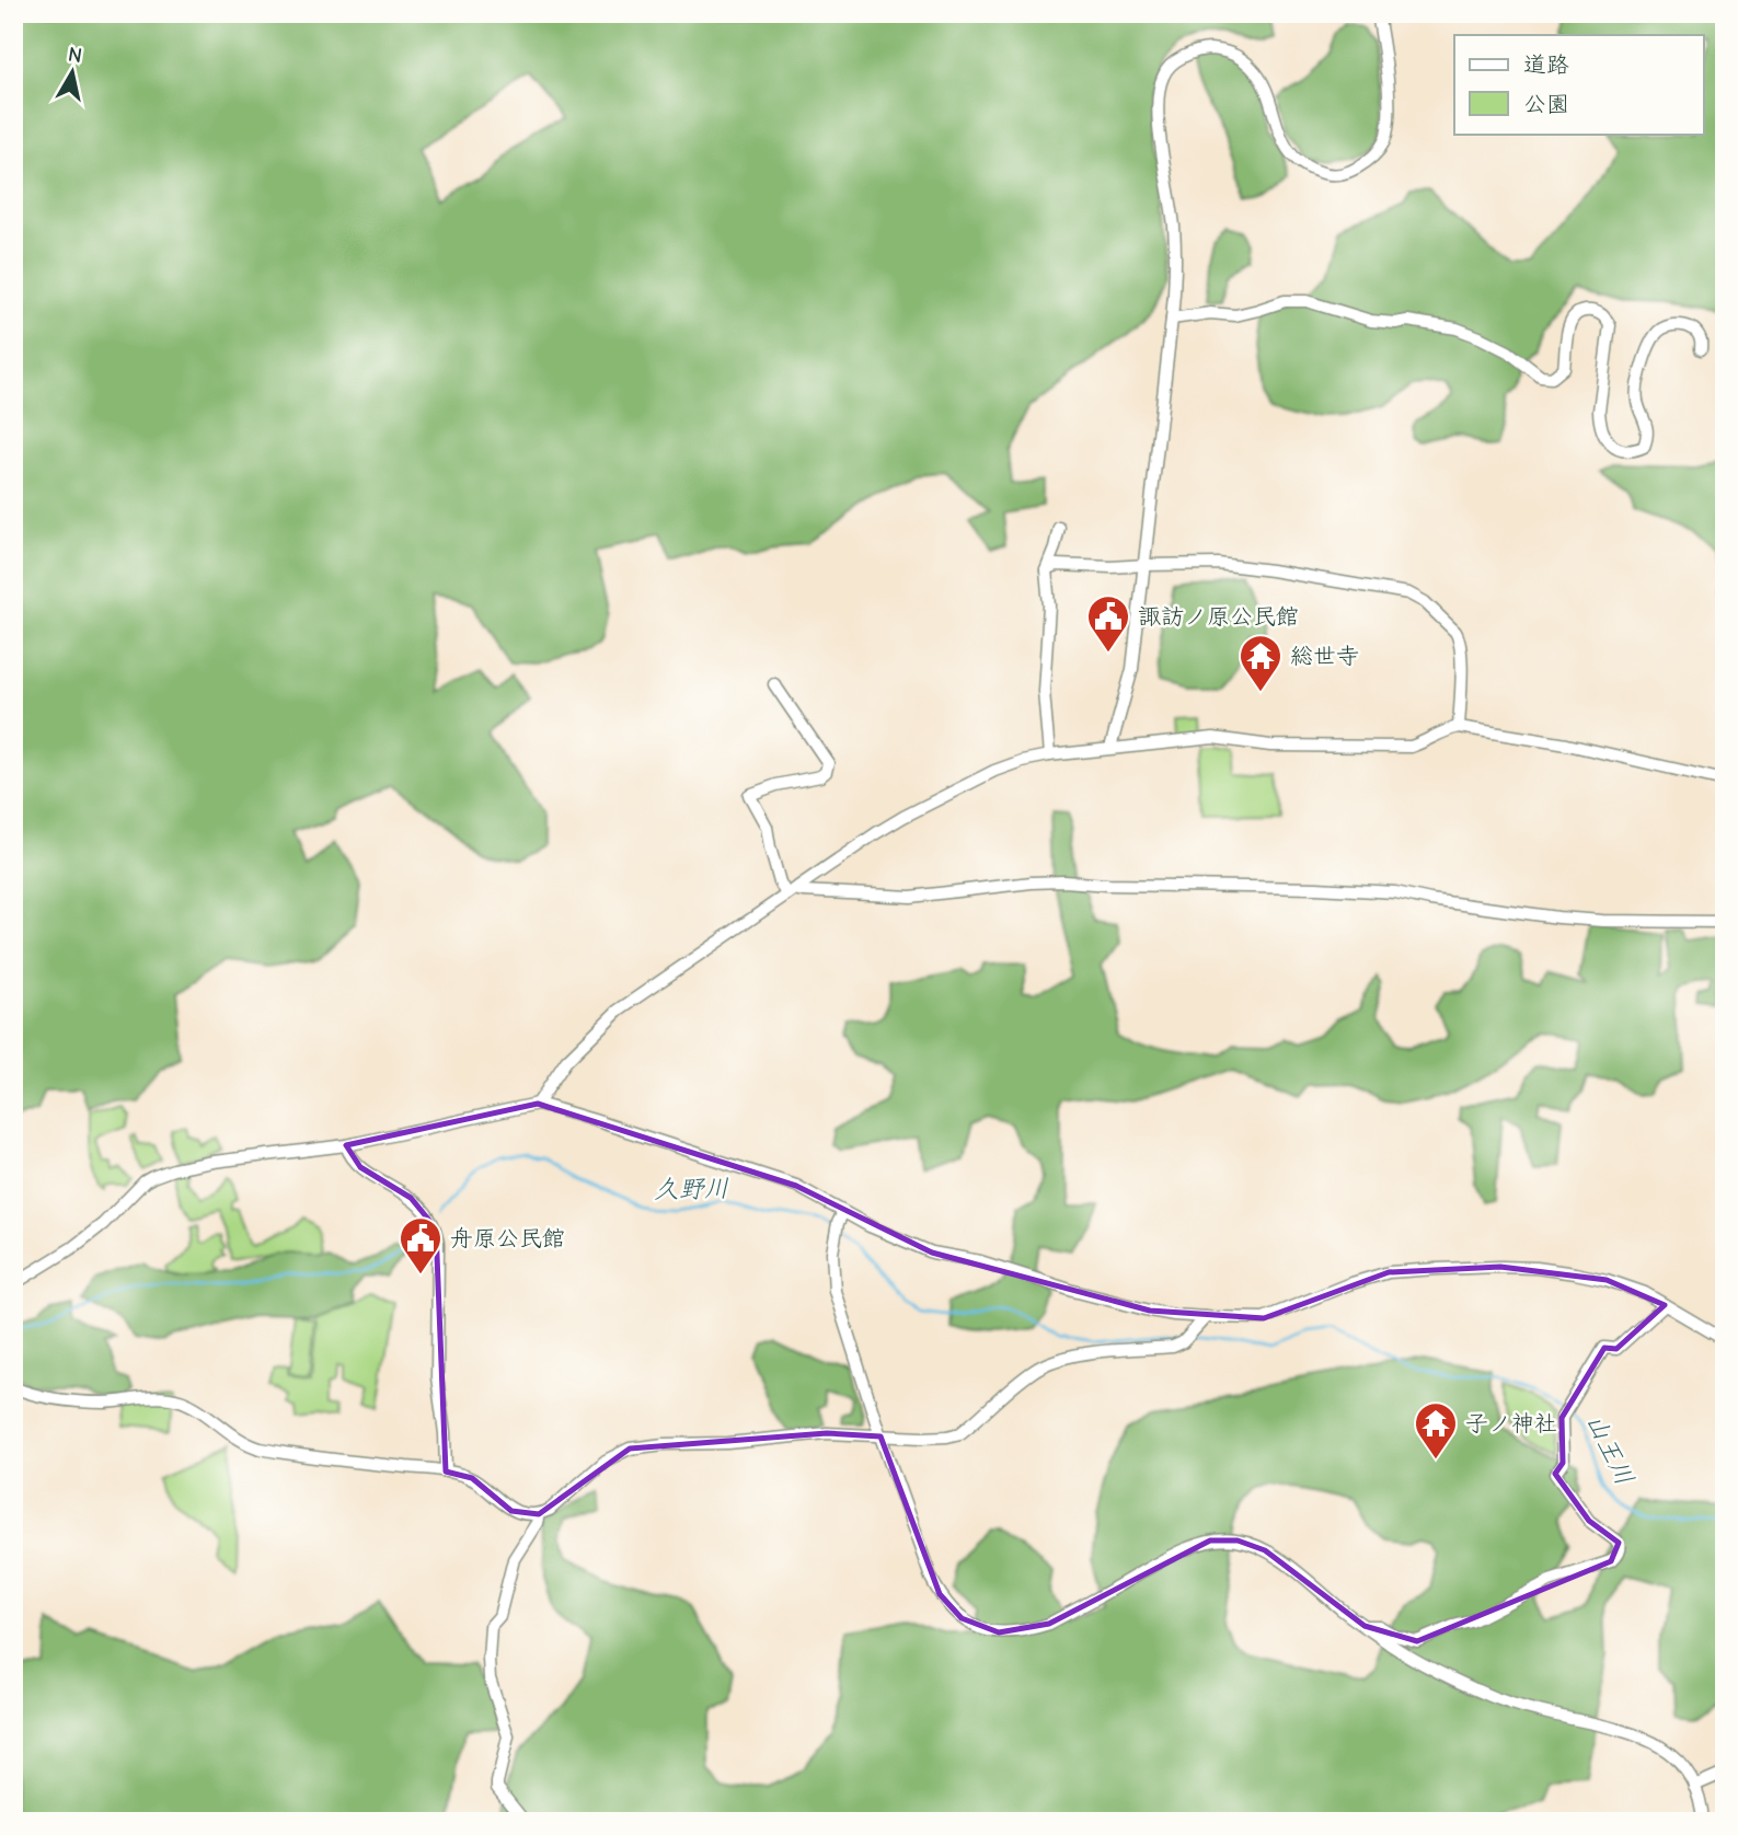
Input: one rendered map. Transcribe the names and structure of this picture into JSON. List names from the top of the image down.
{
  "water": ["久野川", "山王川"],
  "places": {
    "public building": ["諏訪ノ原公民館", "舟原公民館"],
    "temple": ["総世寺", "子ノ神社"]
  },
  "legend": ["道路", "公園"],
  "north": "top"
}
